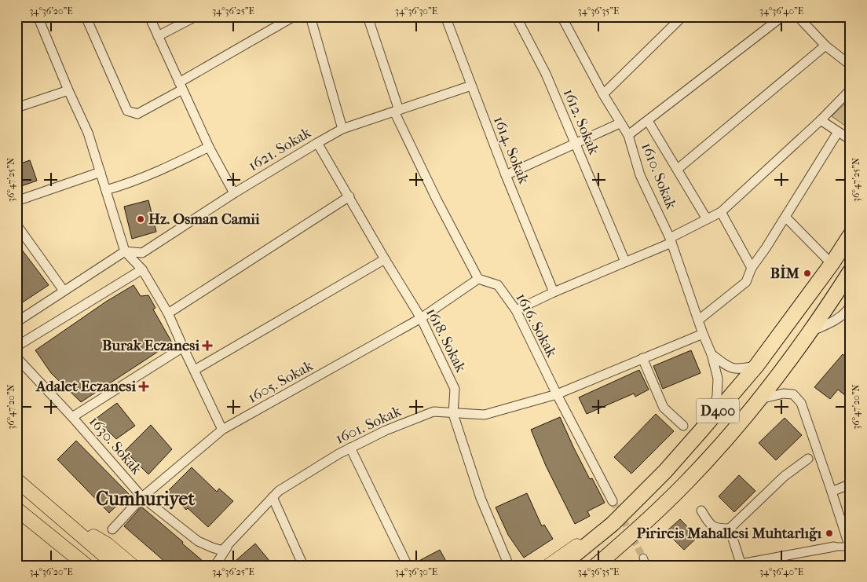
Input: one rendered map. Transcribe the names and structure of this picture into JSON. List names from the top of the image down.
{
  "streets": {
    "highway": ["D400"],
    "street": [
      "1612. Sokak",
      "1621. Sokak",
      "1614. Sokak",
      "1610. Sokak",
      "1616. Sokak",
      "1618. Sokak",
      "1605. Sokak",
      "1601. Sokak",
      "1630. Sokak"
    ]
  },
  "crossings": [
    ["1621. Sokak", "1614. Sokak"],
    ["1621. Sokak", "1618. Sokak"],
    ["1610. Sokak", "D400"],
    ["1610. Sokak", "1601. Sokak"],
    ["1616. Sokak", "1605. Sokak"],
    ["1616. Sokak", "1601. Sokak"],
    ["1618. Sokak", "1605. Sokak"],
    ["1618. Sokak", "1601. Sokak"],
    ["1605. Sokak", "1630. Sokak"],
    ["1601. Sokak", "1630. Sokak"]
  ],
  "districts": ["Cumhuriyet"],
  "places": {
    "other": ["Hz. Osman Camii", "BİM", "Pirireis Mahallesi Muhtarlığı"],
    "health": ["Burak Eczanesi", "Adalet Eczanesi"]
  },
  "coordinates": [
    "34°36'20\"E",
    "34°36'25\"E",
    "34°36'30\"E",
    "34°36'35\"E",
    "34°36'40\"E",
    "36°47'25\"N",
    "36°47'20\"N"
  ]
}
